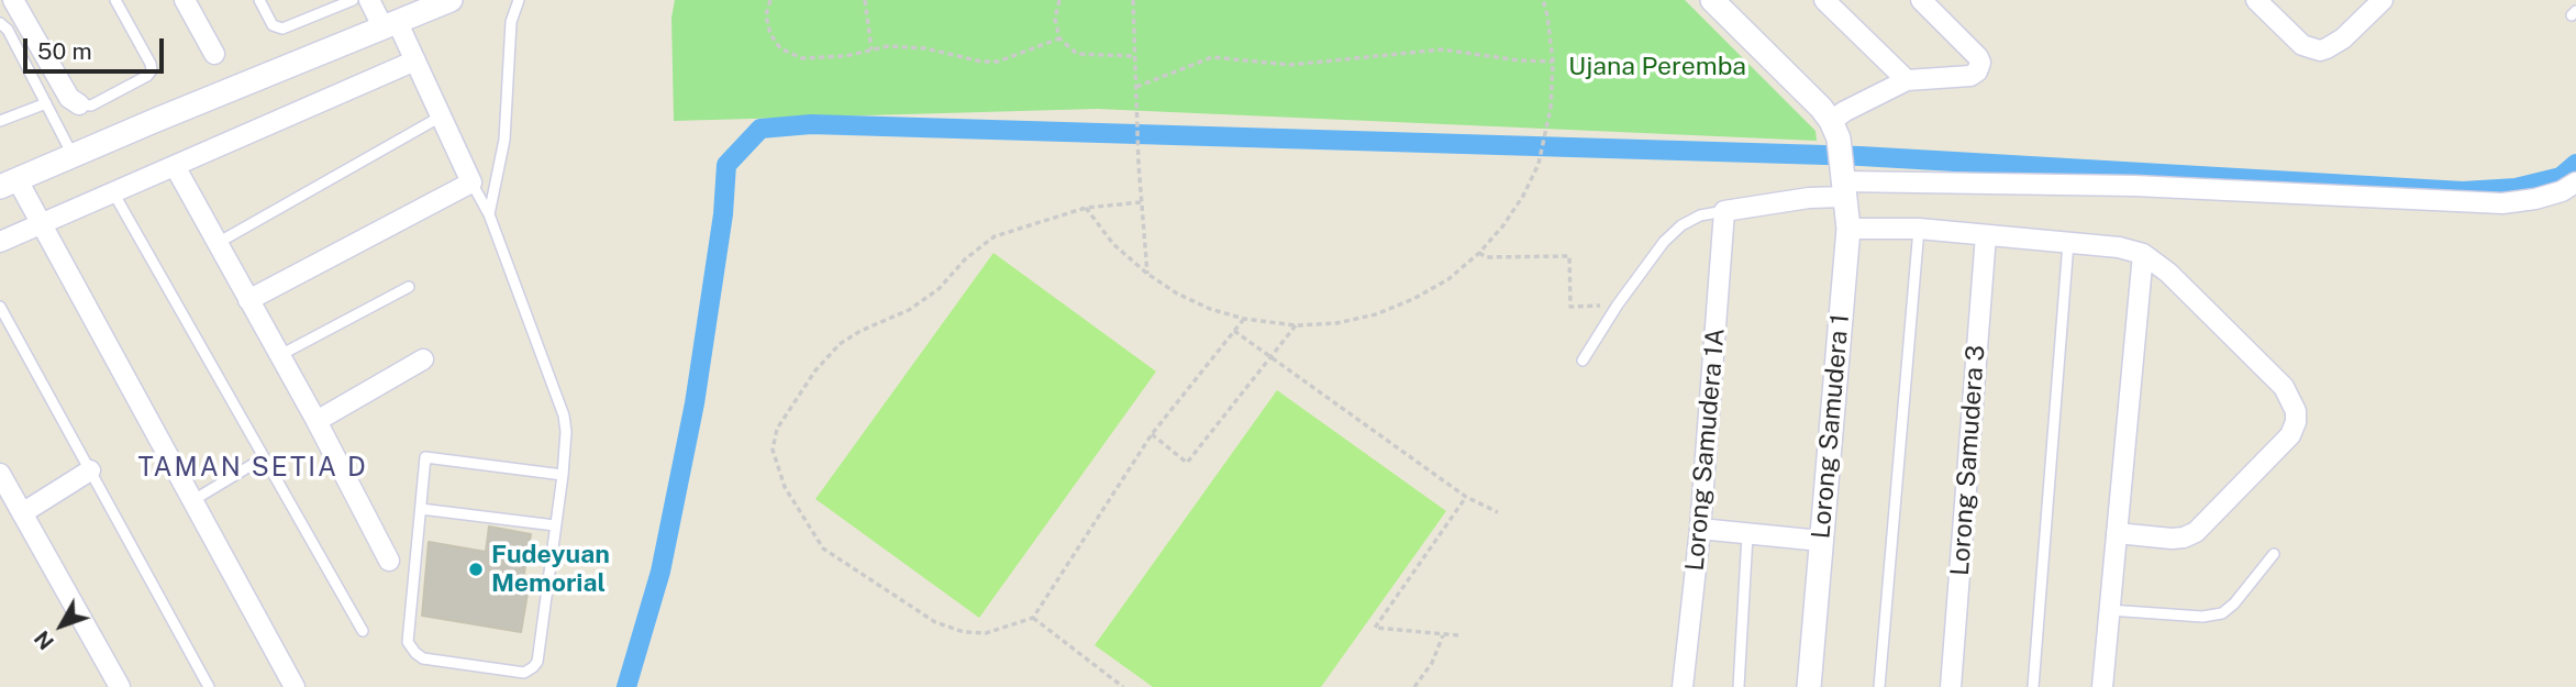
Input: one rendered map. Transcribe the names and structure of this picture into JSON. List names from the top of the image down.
{
  "streets": {
    "street": ["Lorong Samudera 1", "Lorong Samudera 1A", "Lorong Samudera 3"]
  },
  "districts": ["TAMAN SETIA D"],
  "parks": ["Ujana Peremba"],
  "places": ["Fudeyuan Memorial"],
  "scale_bar": "50 m",
  "north": "bottom left"
}
